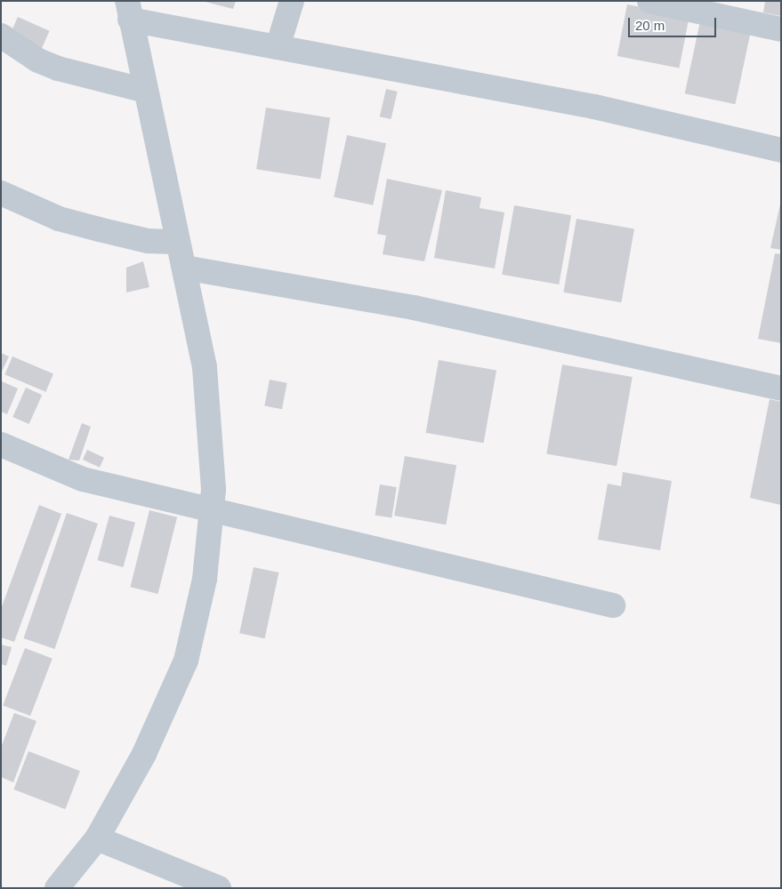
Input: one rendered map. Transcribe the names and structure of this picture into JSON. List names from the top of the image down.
{
  "scale_bar": "20 m"
}
